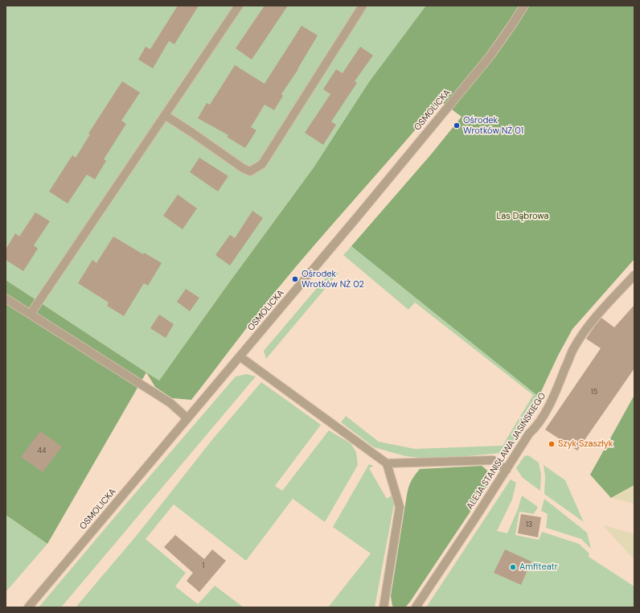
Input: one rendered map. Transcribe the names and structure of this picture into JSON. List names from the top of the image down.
{
  "streets": {
    "street": ["OSMOLICKA", "ALEJA STANISŁAWA JASIŃSKIEGO"]
  },
  "parks": ["Las Dąbrowa"],
  "places": [
    "Ośrodek Wrotków NŻ 01",
    "Ośrodek Wrotków NŻ 02",
    "Szyk Szaszłyk",
    "Amfiteatr"
  ],
  "house_numbers": [
    "15",
    "44",
    "13",
    "1"
  ]
}
